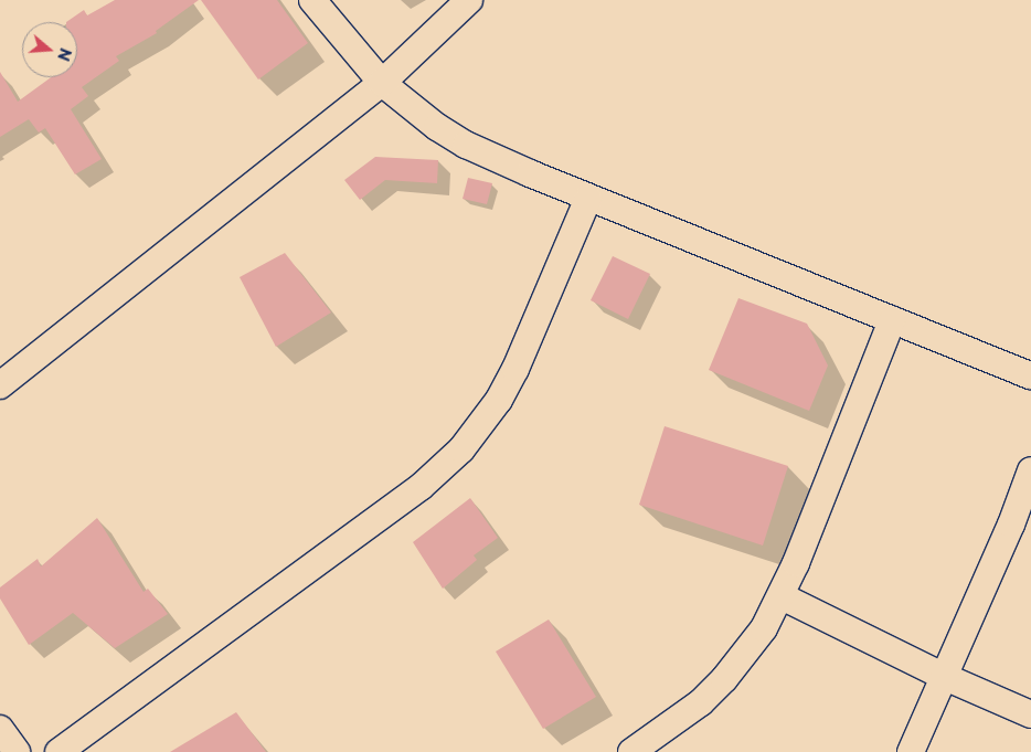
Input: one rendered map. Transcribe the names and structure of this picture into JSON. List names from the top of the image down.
{
  "north": "right"
}
